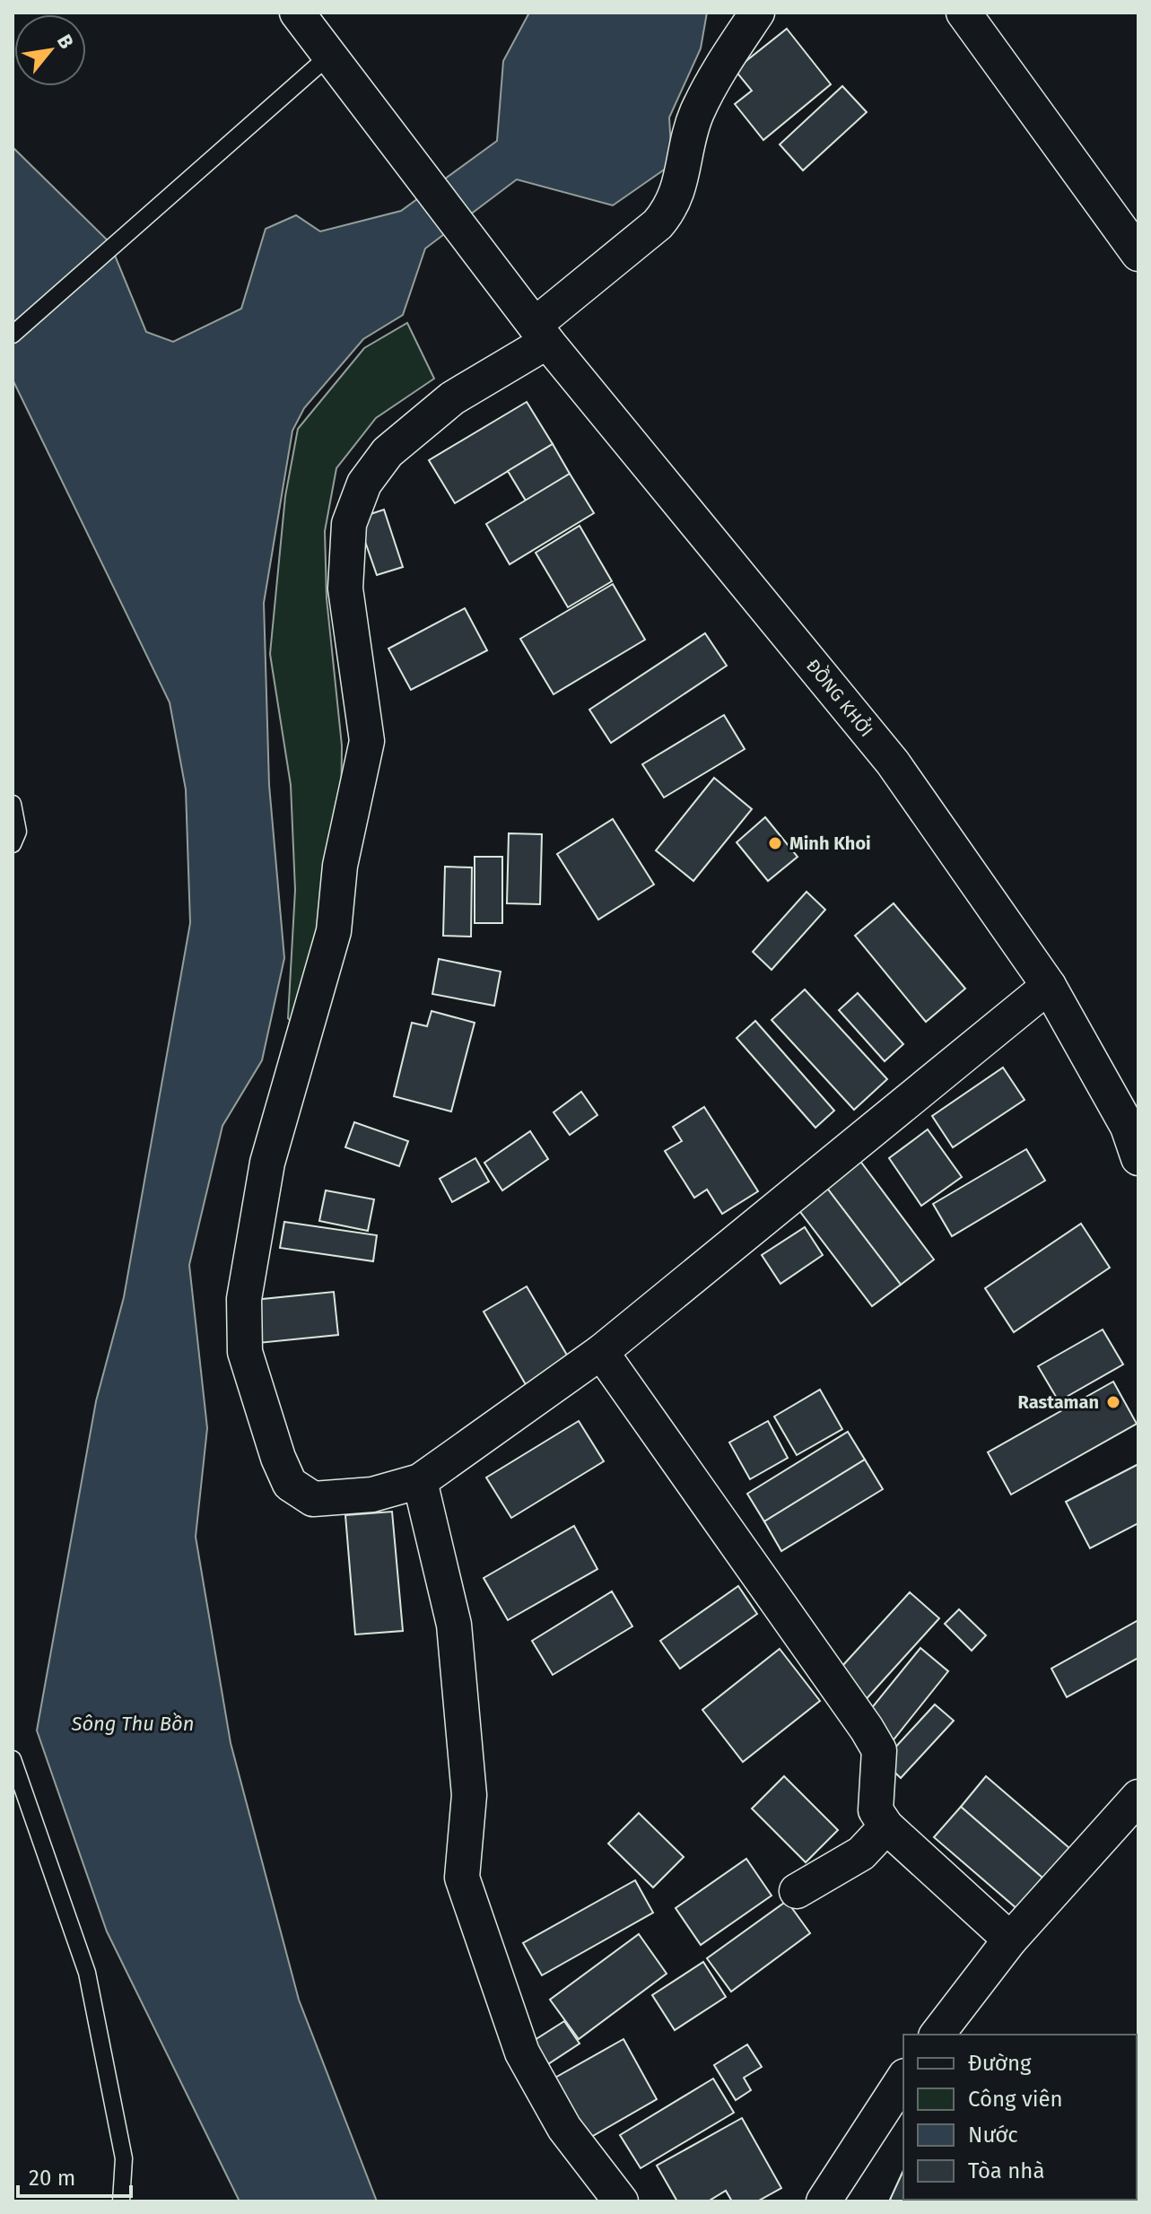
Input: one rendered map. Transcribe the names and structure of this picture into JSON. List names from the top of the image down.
{
  "streets": {
    "street": ["ĐỒNG KHỞI"]
  },
  "water": ["Sông Thu Bồn"],
  "places": ["Minh Khoi", "Rastaman"],
  "legend": [
    "Đường",
    "Công viên",
    "Nước",
    "Tòa nhà"
  ],
  "scale_bar": "20 m",
  "north": "top right"
}
